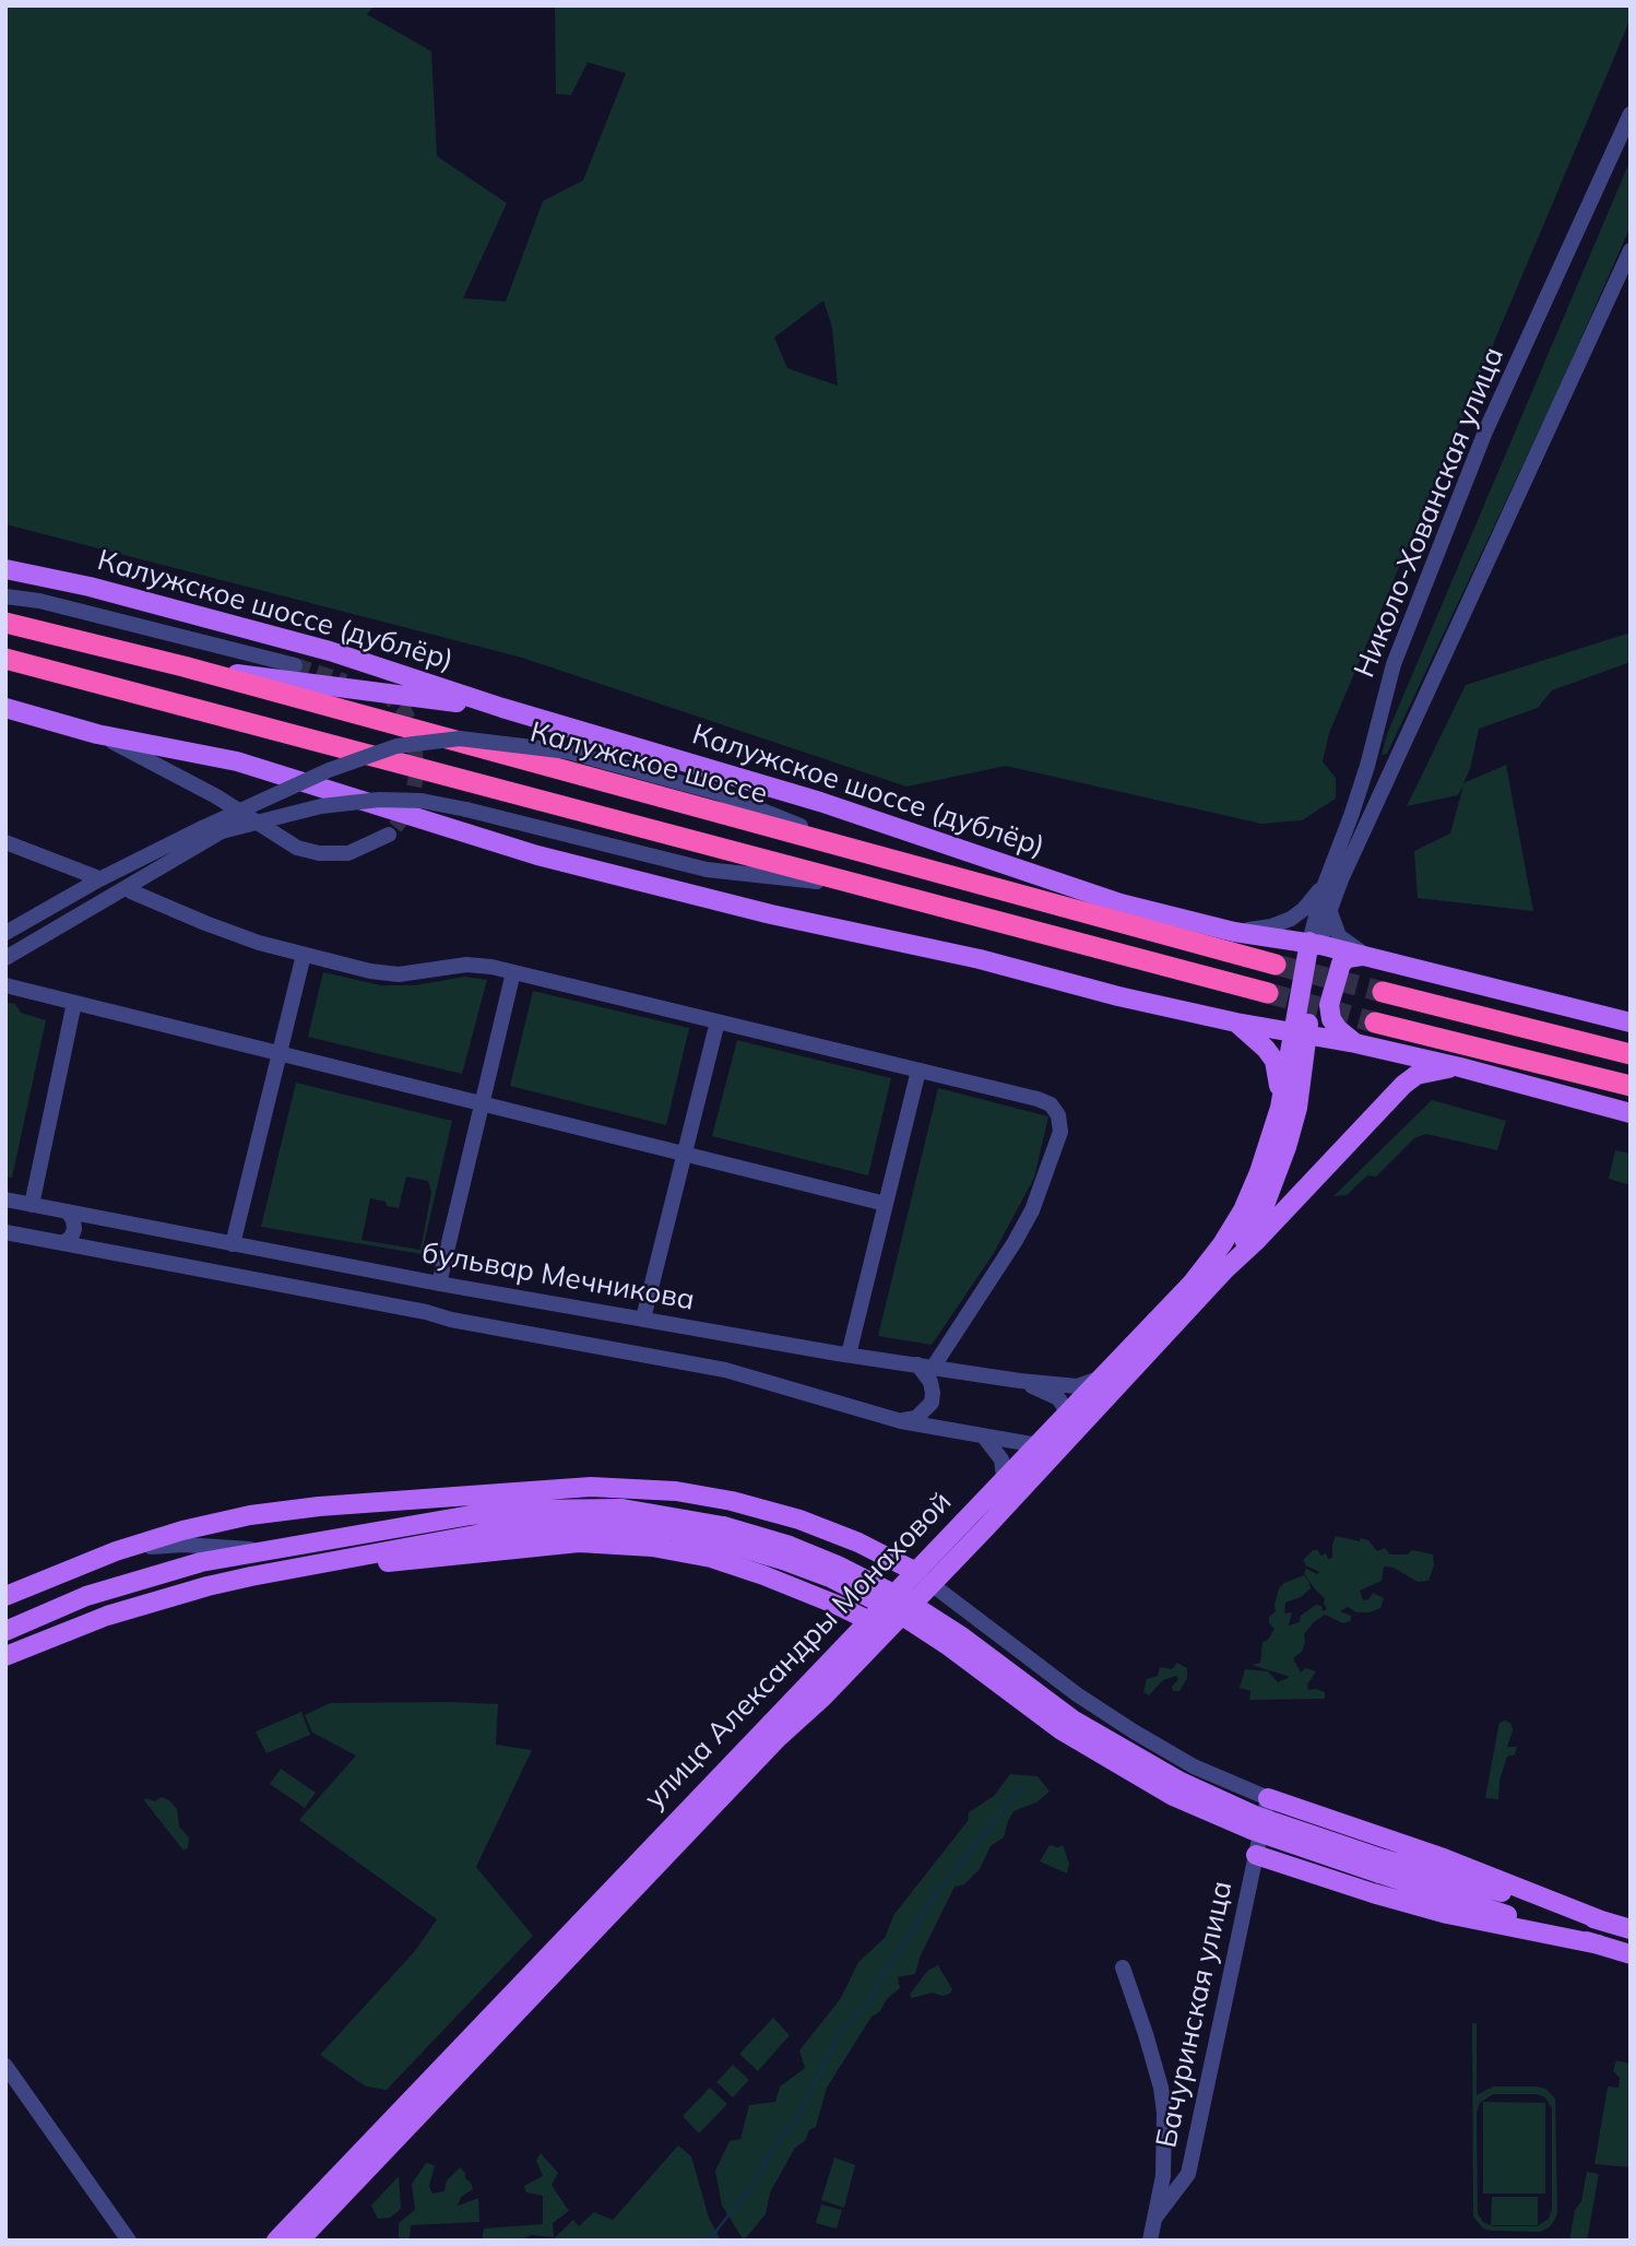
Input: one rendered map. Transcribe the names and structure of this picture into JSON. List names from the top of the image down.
{
  "streets": {
    "highway": ["Калужское шоссе"],
    "main road": ["Калужское шоссе (дублёр)", "улица Александры Монаховой"],
    "street": ["Николо-Хованская улица", "бульвар Мечникова", "Бачуринская улица"]
  },
  "crossings": [
    ["Николо-Хованская улица", "Калужское шоссе (дублёр)"],
    ["бульвар Мечникова", "улица Александры Монаховой"]
  ]
}
